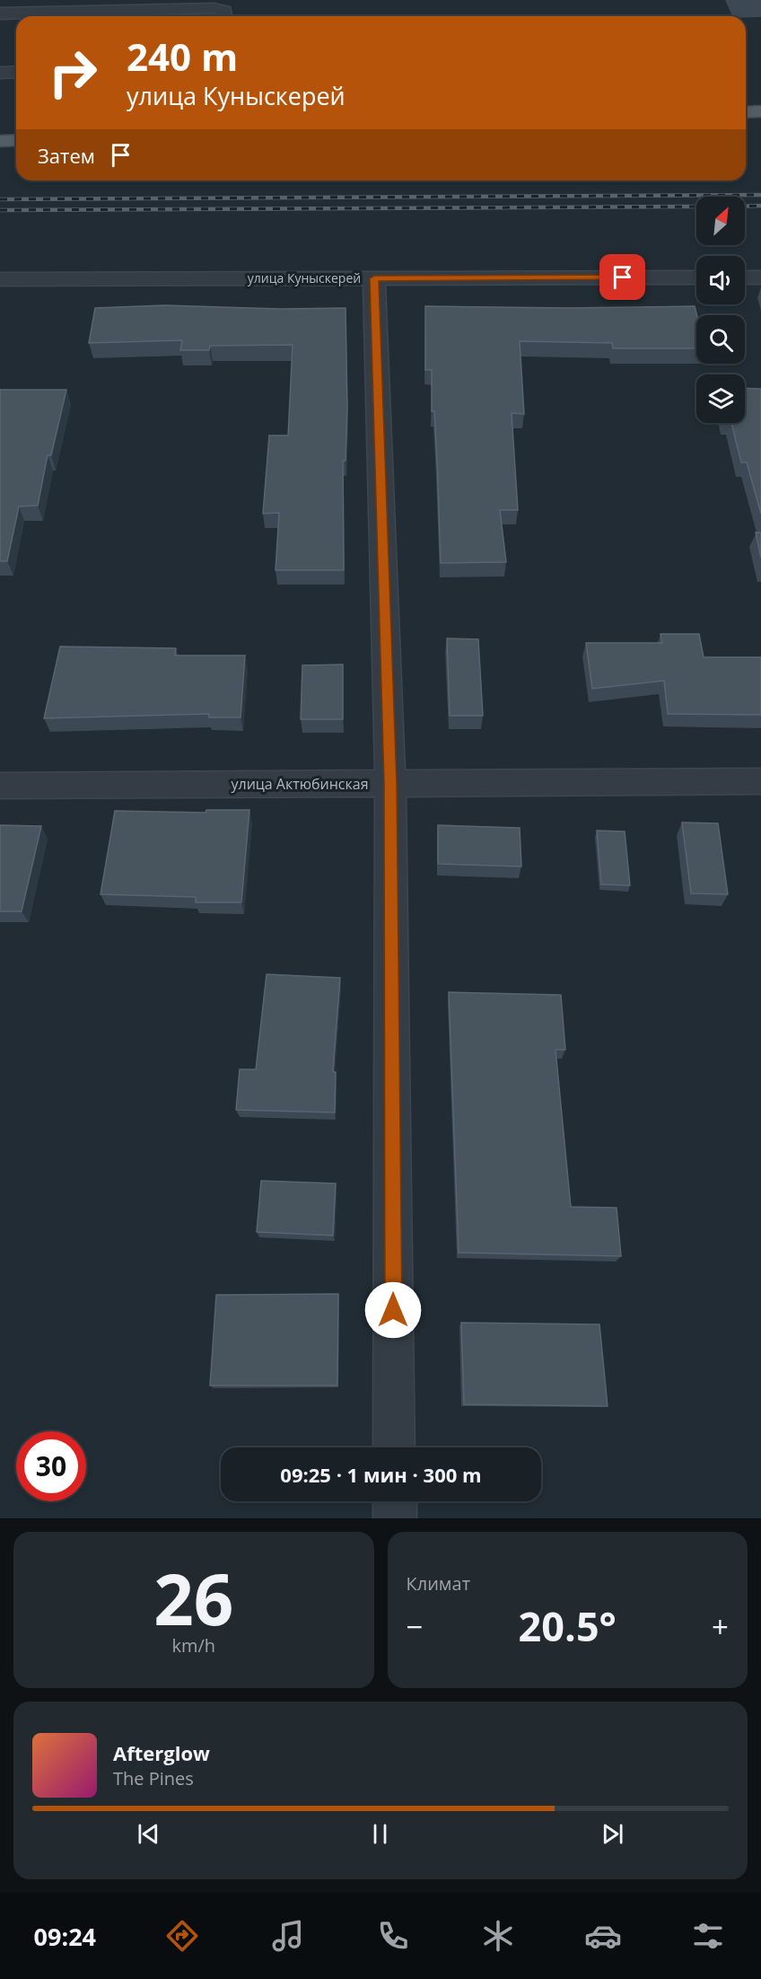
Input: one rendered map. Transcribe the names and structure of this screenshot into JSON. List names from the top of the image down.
{
  "streets": {
    "street": ["улица Куныскерей", "улица Актюбинская"]
  },
  "north": "top right",
  "page": {
    "turn": ["240 m", "улица Куныскерей"],
    "then": "Затем",
    "limit": "30",
    "trip": "09:25 · 1 мин · 300 m",
    "tile": [
      ["26", "km/h"],
      "Климат"
    ],
    "heat": ["−", "20.5°", "+"],
    "song": ["Afterglow", "The Pines"],
    "tabs": "09:24"
  }
}
